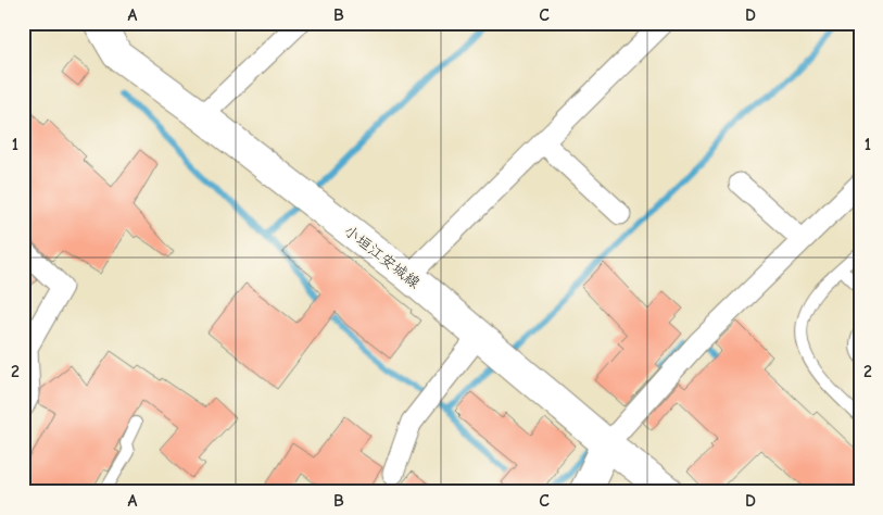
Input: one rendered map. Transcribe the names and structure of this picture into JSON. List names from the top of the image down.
{
  "streets": {
    "main road": ["小垣江安城線"]
  },
  "grid": {
    "columns": [
      "A",
      "B",
      "C",
      "D"
    ],
    "rows": ["1", "2"]
  }
}
